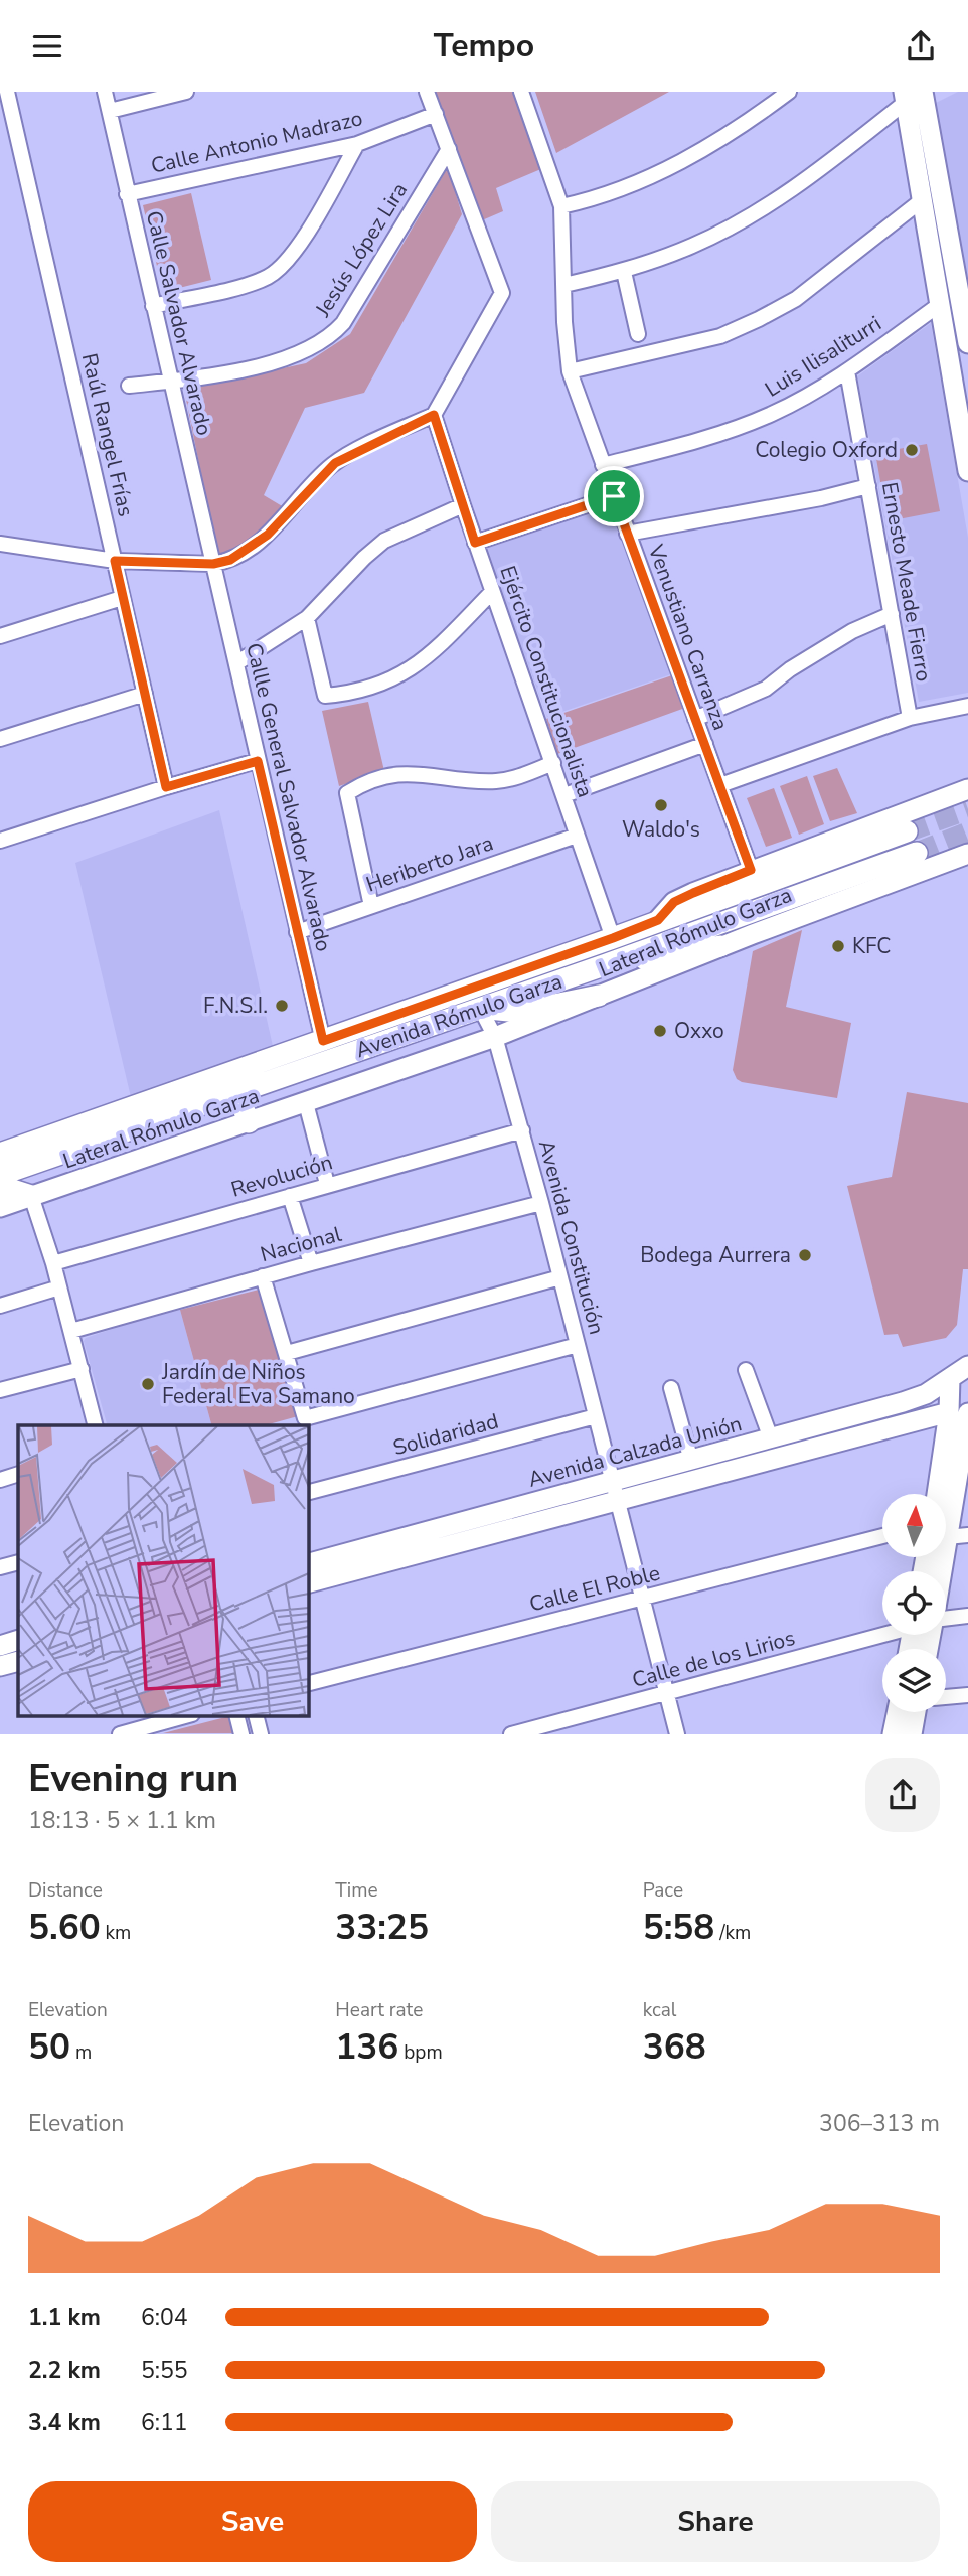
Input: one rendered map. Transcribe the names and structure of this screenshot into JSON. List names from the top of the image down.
{
  "streets": {
    "main road": ["Avenida Rómulo Garza"],
    "street": [
      "Calle Antonio Madrazo",
      "Jesús López Lira",
      "Calle Salvador Alvarado",
      "Luis Ilisaliturri",
      "Raúl Rangel Frías",
      "Ernesto Meade Fierro",
      "Venustiano Carranza",
      "Ejército Constitucionalista",
      "Callle General Salvador Alvarado",
      "Heriberto Jara",
      "Lateral Rómulo Garza",
      "Revolución",
      "Avenida Constitución",
      "Nacional",
      "Solidaridad",
      "Avenida Calzada Unión",
      "Calle El Roble",
      "Calle de los Lirios"
    ]
  },
  "crossings": [
    ["Calle Antonio Madrazo", "Calle Salvador Alvarado"],
    ["Jesús López Lira", "Calle Salvador Alvarado"],
    ["Calle Salvador Alvarado", "Callle General Salvador Alvarado"],
    ["Luis Ilisaliturri", "Ernesto Meade Fierro"],
    ["Luis Ilisaliturri", "Venustiano Carranza"],
    ["Venustiano Carranza", "Lateral Rómulo Garza"],
    ["Ejército Constitucionalista", "Heriberto Jara"],
    ["Ejército Constitucionalista", "Avenida Rómulo Garza"],
    ["Callle General Salvador Alvarado", "Heriberto Jara"],
    ["Callle General Salvador Alvarado", "Avenida Rómulo Garza"],
    ["Lateral Rómulo Garza", "Avenida Rómulo Garza"],
    ["Lateral Rómulo Garza", "Avenida Constitución"],
    ["Avenida Rómulo Garza", "Avenida Constitución"],
    ["Revolución", "Avenida Constitución"],
    ["Avenida Constitución", "Nacional"],
    ["Avenida Constitución", "Solidaridad"],
    ["Avenida Constitución", "Avenida Calzada Unión"],
    ["Avenida Constitución", "Calle El Roble"],
    ["Avenida Constitución", "Calle de los Lirios"]
  ],
  "places": [
    "Colegio Oxford",
    "Waldo's",
    "KFC",
    "F.N.S.I.",
    "Oxxo",
    "Bodega Aurrera",
    "Jardín de Niños Federal Eva Samano"
  ],
  "north": "top",
  "page": {
    "header": "Tempo",
    "heading": ["Evening run", "18:13 · 5 × 1.1 km"],
    "stats": [
      ["Distance", "5.60 km"],
      ["Time", "33:25"],
      ["Pace", "5:58 /km"],
      ["Elevation", "50 m"],
      ["Heart rate", "136 bpm"],
      ["kcal", "368"]
    ],
    "chart": ["Elevation", "306–313 m"],
    "list": [
      {
        "name": "1.1 km",
        "note": "6:04"
      },
      {
        "name": "2.2 km",
        "note": "5:55"
      },
      {
        "name": "3.4 km",
        "note": "6:11"
      }
    ],
    "buttons": ["Save", "Share"]
  }
}
